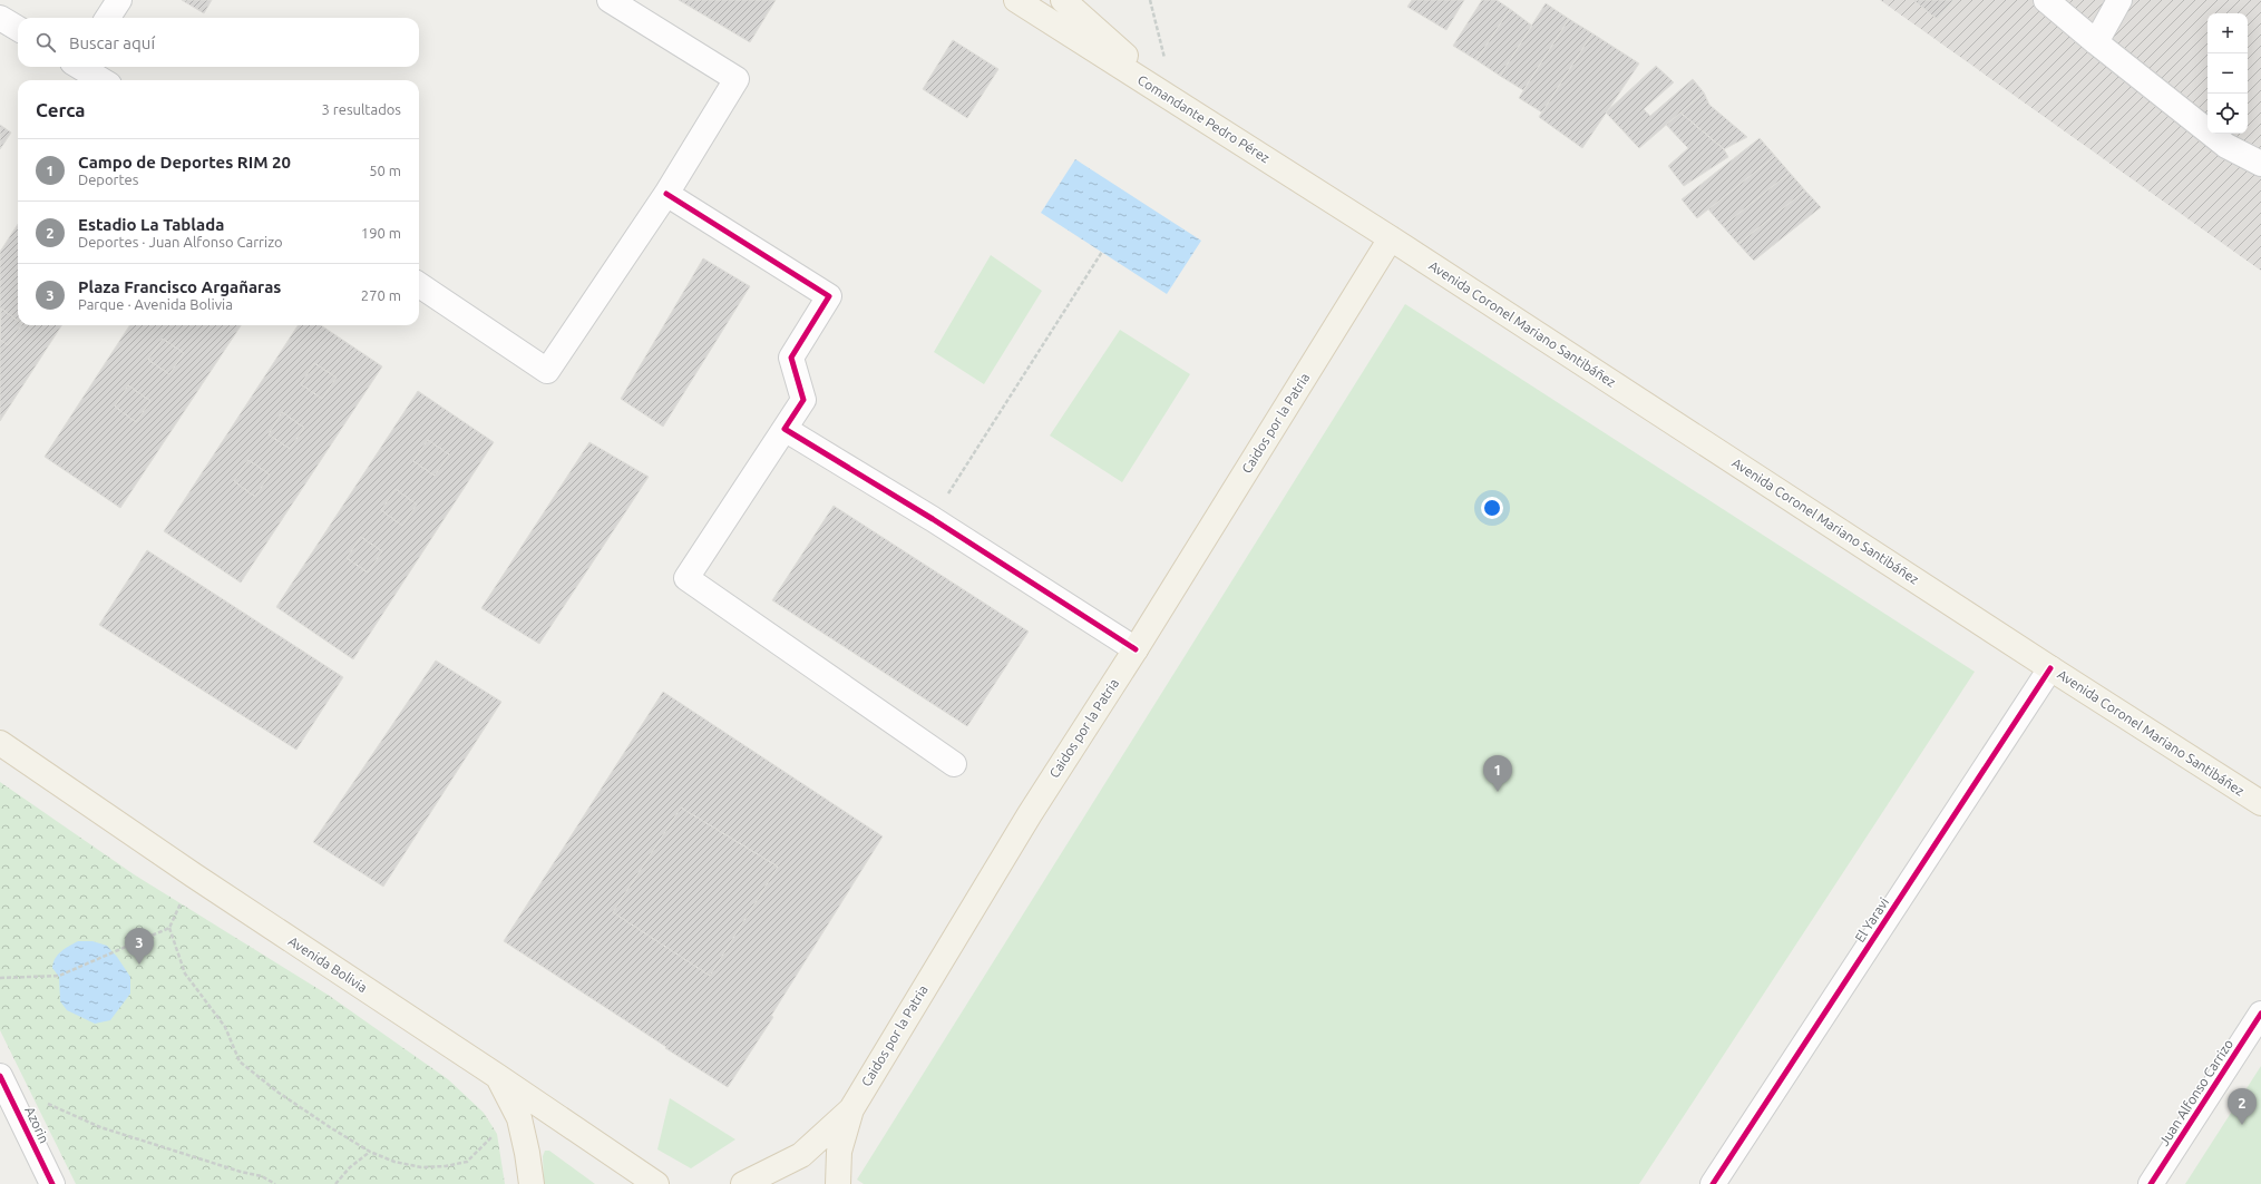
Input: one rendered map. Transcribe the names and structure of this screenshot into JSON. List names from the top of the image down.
{
  "streets": {
    "main road": [
      "Comandante Pedro Pérez",
      "Avenida Coronel Mariano Santibáñez",
      "Caidos por la Patria",
      "Avenida Bolivia"
    ],
    "street": ["El Yaravi", "Juan Alfonso Carrizo", "Azorin"]
  },
  "crossings": [
    ["Comandante Pedro Pérez", "Avenida Coronel Mariano Santibáñez"],
    ["Comandante Pedro Pérez", "Caidos por la Patria"],
    ["Avenida Coronel Mariano Santibáñez", "Caidos por la Patria"],
    ["Avenida Coronel Mariano Santibáñez", "El Yaravi"]
  ],
  "page": {
    "map_buttons": ["+", "−"],
    "search": "Buscar aquí",
    "heading": ["Cerca", "3 resultados"],
    "list": [
      {
        "mark": "1",
        "name": "Campo de Deportes RIM 20",
        "note": "Deportes",
        "value": "50 m"
      },
      {
        "mark": "2",
        "name": "Estadio La Tablada",
        "note": "Deportes · Juan Alfonso Carrizo",
        "value": "190 m"
      },
      {
        "mark": "3",
        "name": "Plaza Francisco Argañaras",
        "note": "Parque · Avenida Bolivia",
        "value": "270 m"
      }
    ],
    "pins": ["1", "3", "2"]
  }
}
